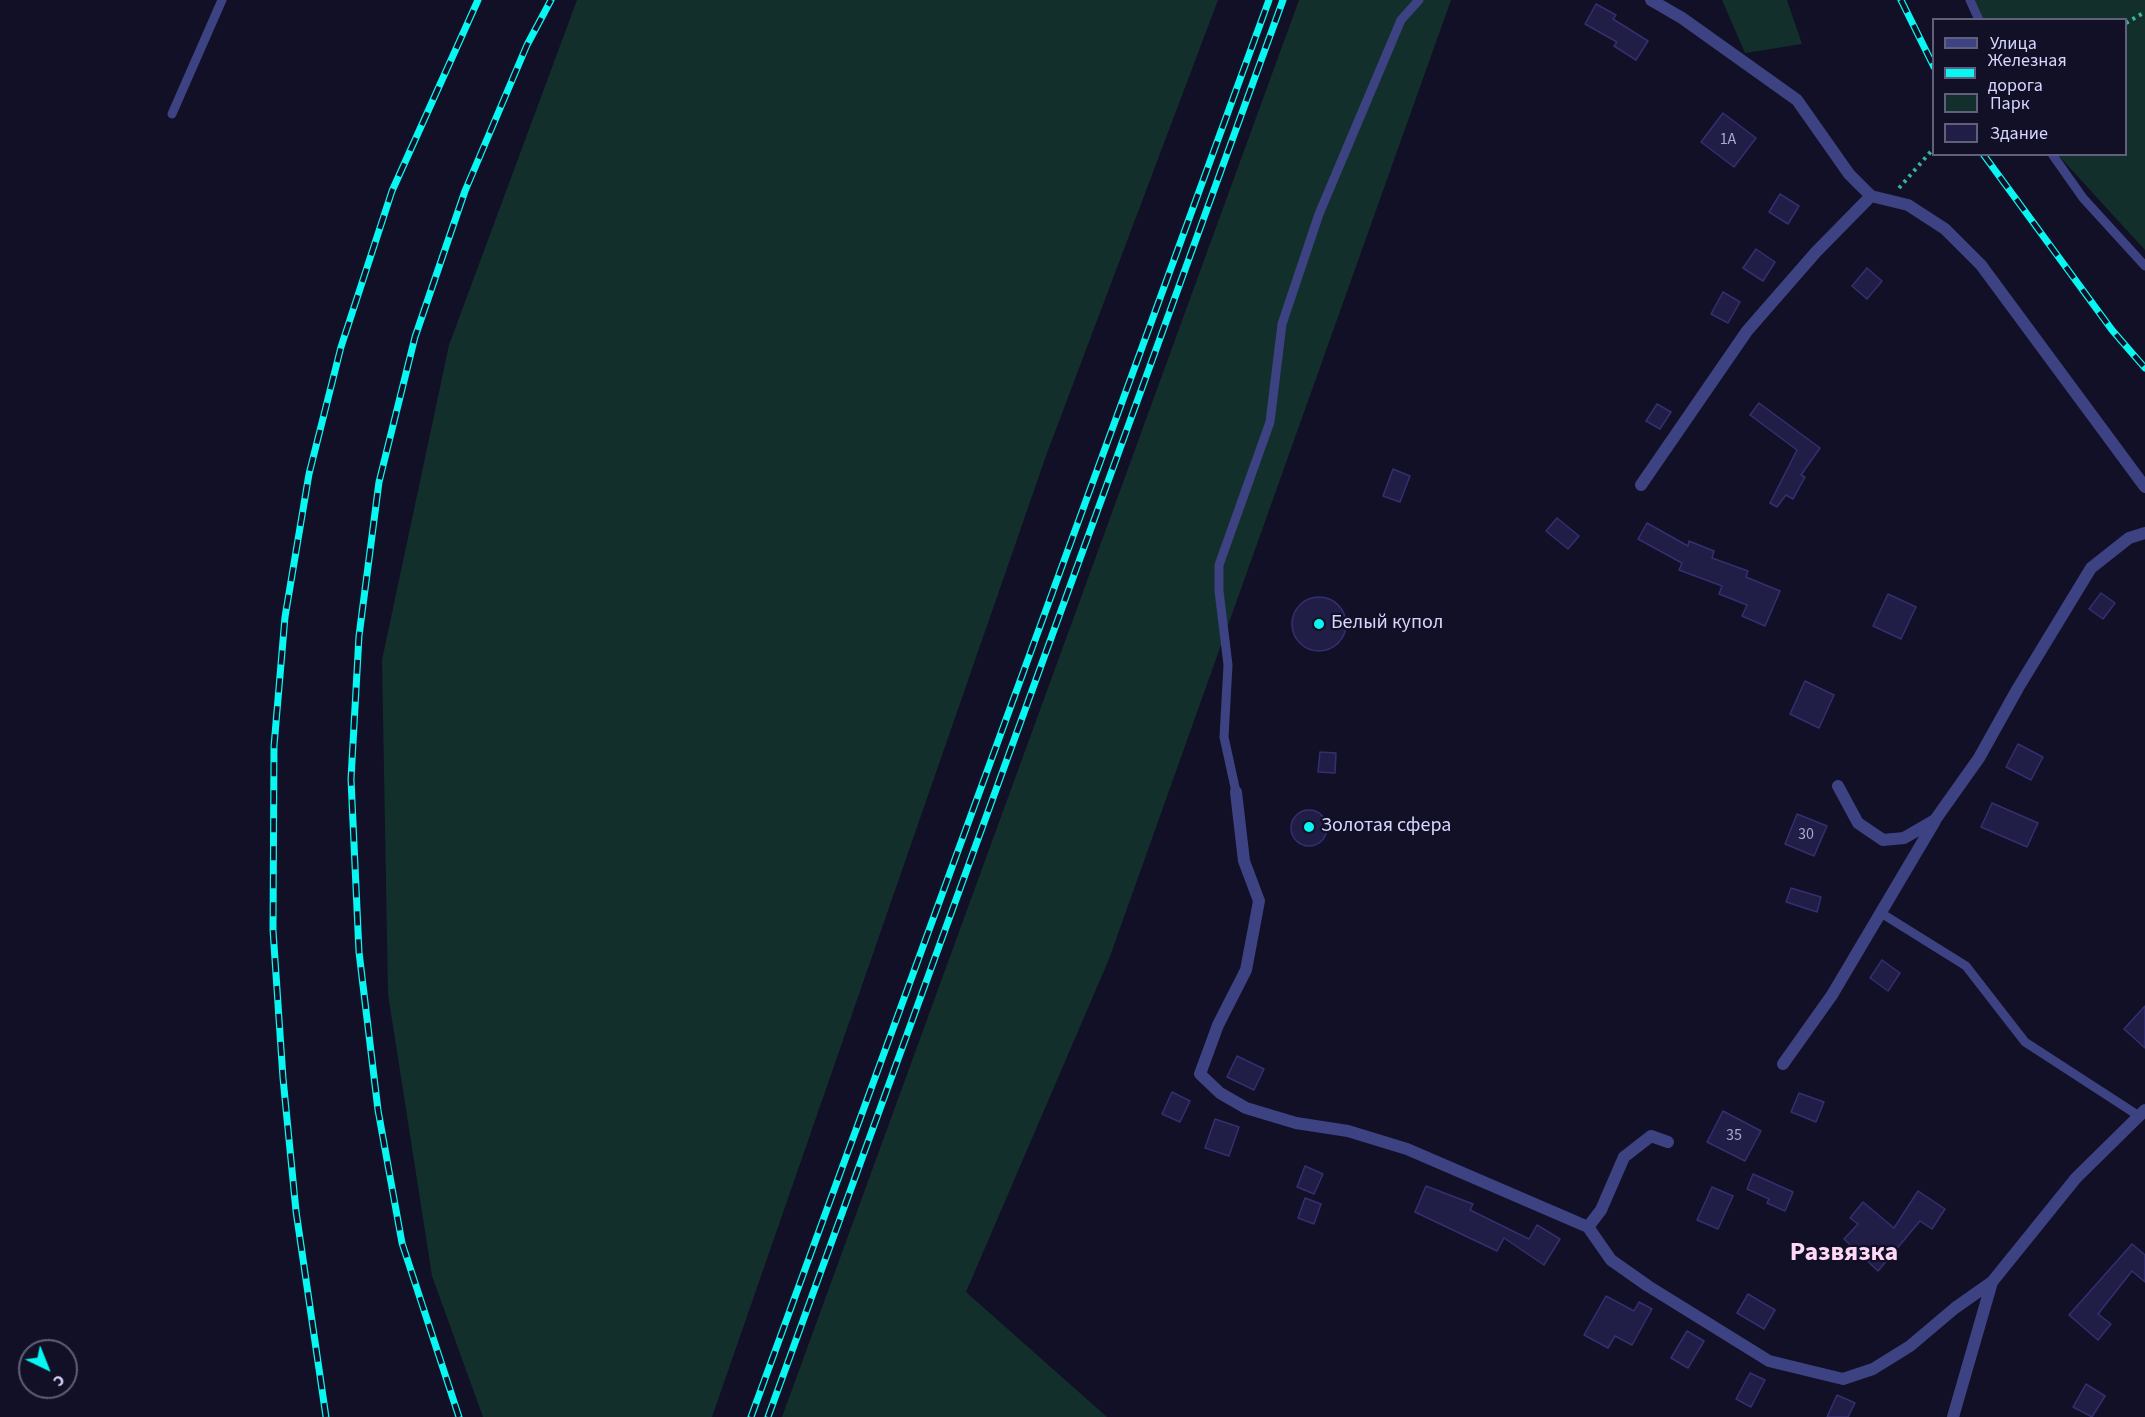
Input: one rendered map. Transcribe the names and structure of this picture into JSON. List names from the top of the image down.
{
  "districts": ["Развязка"],
  "places": ["Белый купол", "Золотая сфера"],
  "house_numbers": ["1А", "30", "35"],
  "legend": [
    "Улица",
    "Железная дорога",
    "Парк",
    "Здание"
  ],
  "north": "bottom right"
}
